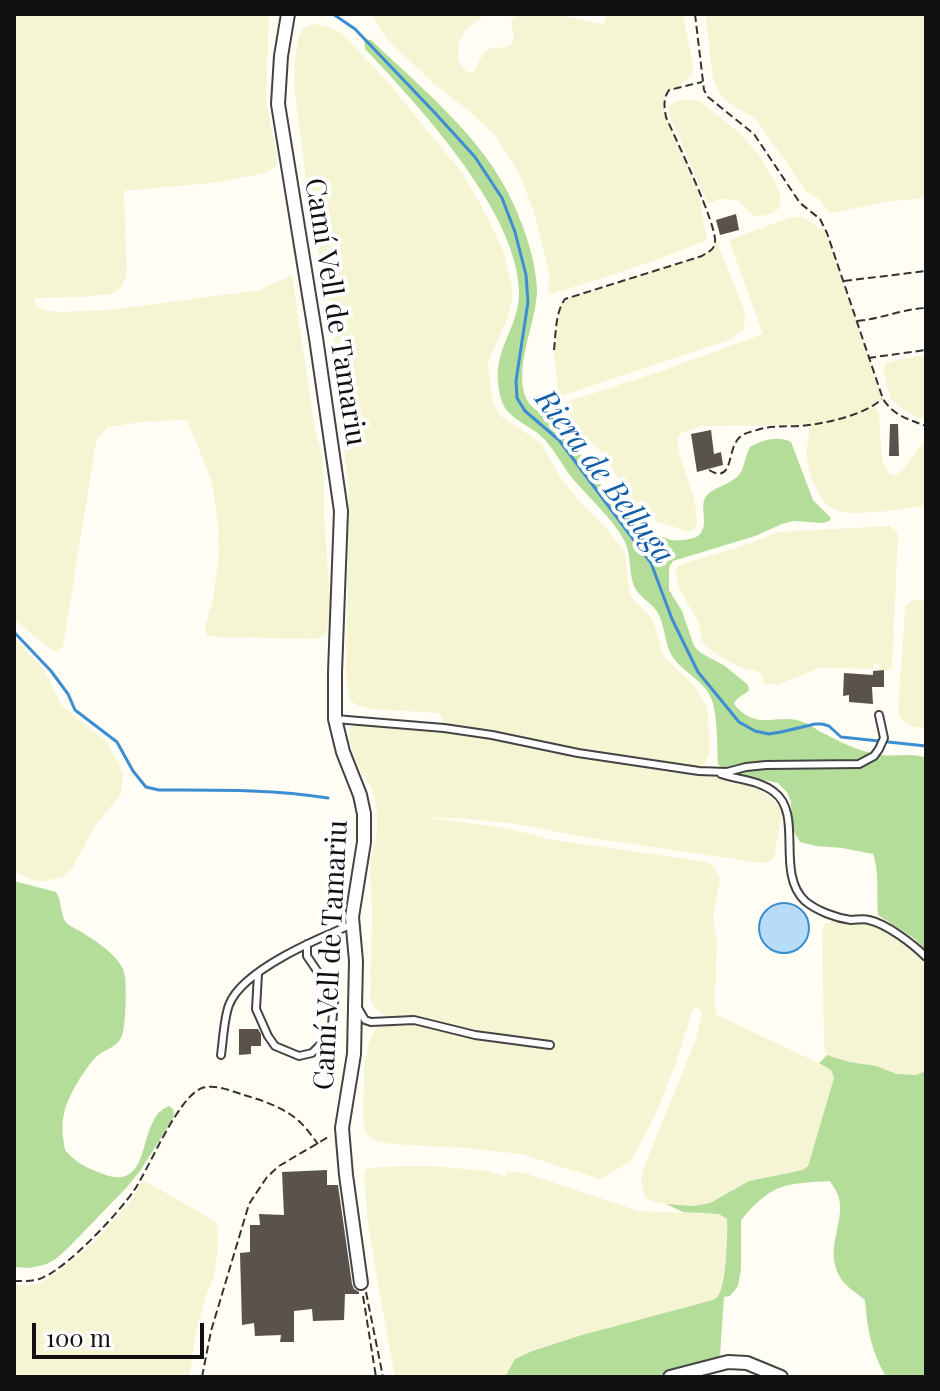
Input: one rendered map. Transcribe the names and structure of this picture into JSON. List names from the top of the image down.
{
  "streets": {
    "street": ["Camí Vell de Tamariu"]
  },
  "water": ["Riera de Belluga"],
  "scale_bar": "100 m"
}
